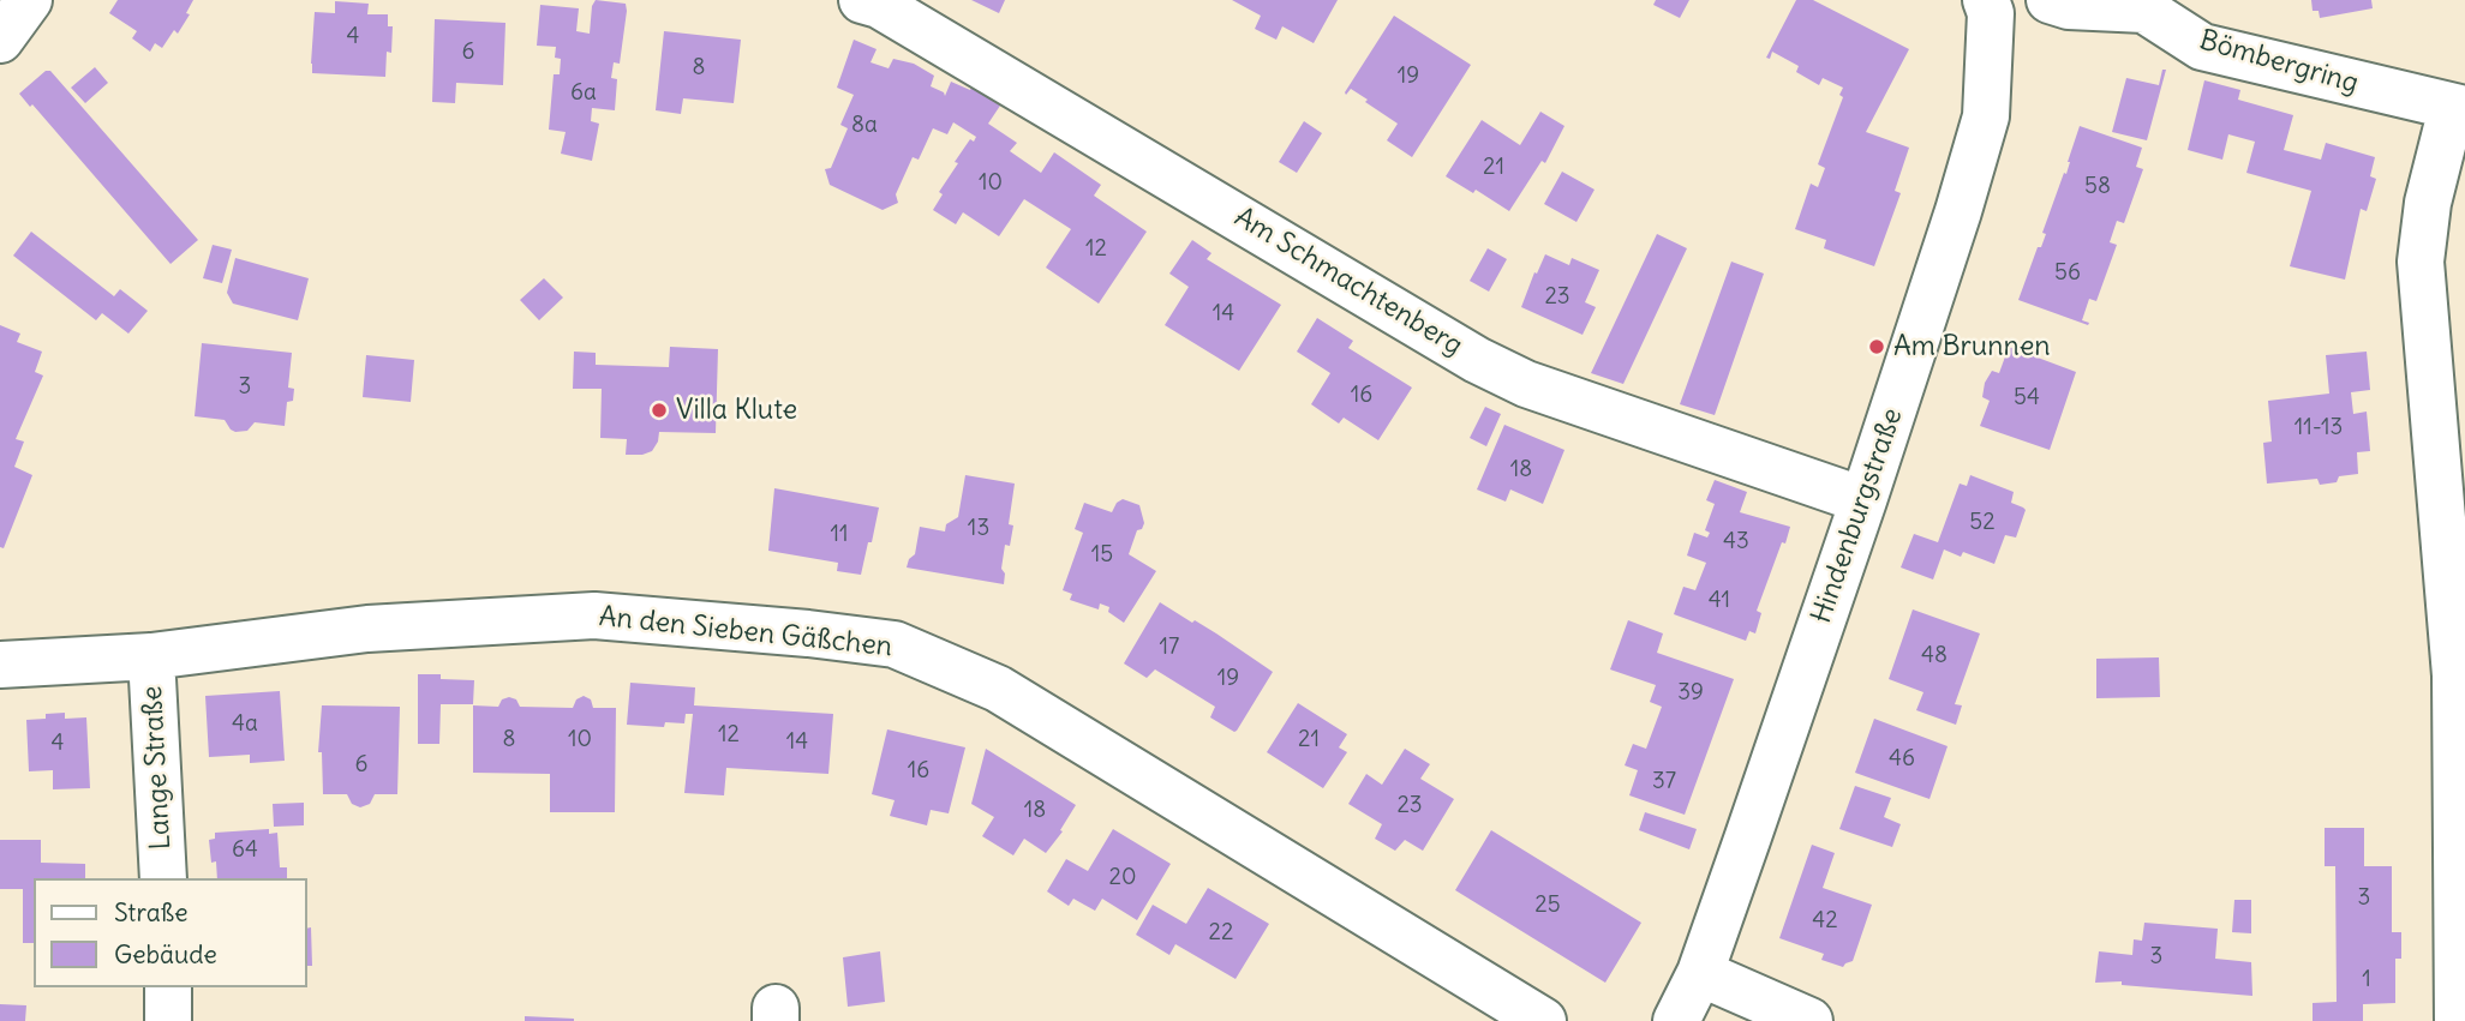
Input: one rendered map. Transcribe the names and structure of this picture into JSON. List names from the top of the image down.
{
  "streets": {
    "street": [
      "Bömbergring",
      "Am Schmachtenberg",
      "Hindenburgstraße",
      "An den Sieben Gäßchen",
      "Lange Straße"
    ]
  },
  "crossings": [
    ["Am Schmachtenberg", "Hindenburgstraße"],
    ["An den Sieben Gäßchen", "Lange Straße"]
  ],
  "places": ["Am Brunnen", "Villa Klute"],
  "house_numbers": [
    "4",
    "6",
    "8",
    "19",
    "6a",
    "8a",
    "21",
    "10",
    "58",
    "12",
    "56",
    "23",
    "14",
    "3",
    "16",
    "54",
    "11-13",
    "18",
    "52",
    "13",
    "11",
    "43",
    "15",
    "41",
    "17",
    "48",
    "19",
    "39",
    "4a",
    "12",
    "8",
    "10",
    "21",
    "14",
    "4",
    "46",
    "6",
    "16",
    "37",
    "23",
    "18",
    "64",
    "20",
    "3",
    "25",
    "42",
    "22",
    "3",
    "1"
  ],
  "legend": ["Straße", "Gebäude"]
}
